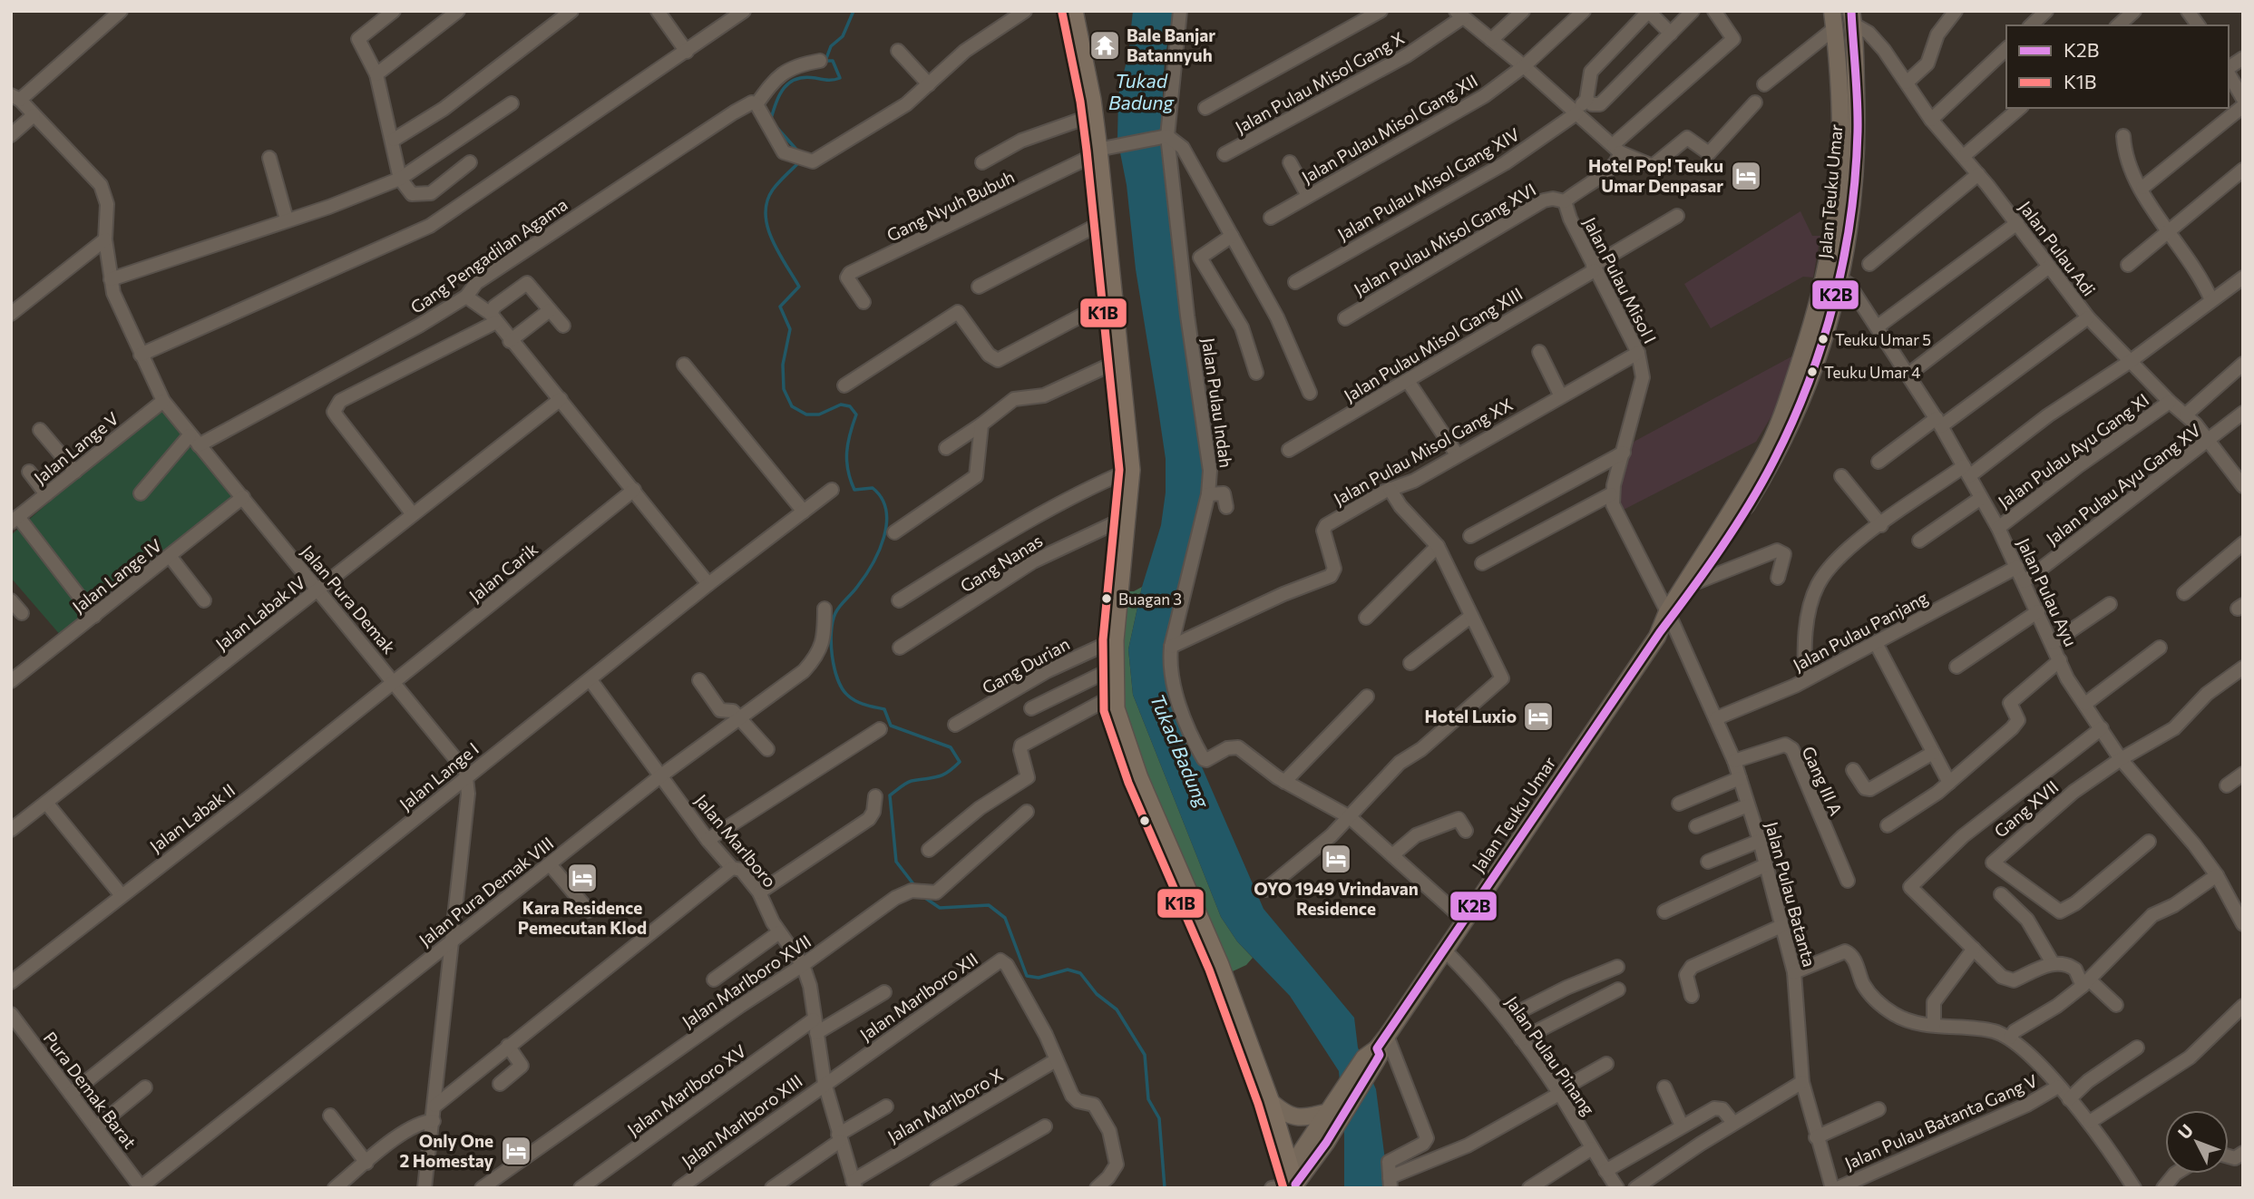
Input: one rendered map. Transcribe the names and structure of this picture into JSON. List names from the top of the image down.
{
  "streets": {
    "main road": ["Jalan Teuku Umar"],
    "street": [
      "Jalan Pulau Misol Gang X",
      "Jalan Pulau Misol Gang XII",
      "Jalan Pulau Misol Gang XIV",
      "Gang Nyuh Bubuh",
      "Jalan Pulau Misol Gang XVI",
      "Jalan Pulau Adi",
      "Gang Pengadilan Agama",
      "Jalan Pulau Misol I",
      "Jalan Pulau Misol Gang XIII",
      "Jalan Pulau Indah",
      "Jalan Lange V",
      "Jalan Pulau Ayu Gang XI",
      "Jalan Pulau Misol Gang XX",
      "Jalan Pulau Ayu Gang XV",
      "Gang Nanas",
      "Jalan Carik",
      "Jalan Lange IV",
      "Jalan Pulau Ayu",
      "Jalan Pura Demak",
      "Jalan Labak IV",
      "Jalan Pulau Panjang",
      "Gang Durian",
      "Jalan Lange I",
      "Gang III A",
      "Gang XVII",
      "Jalan Labak II",
      "Jalan Marlboro",
      "Jalan Pura Demak VIII",
      "Jalan Pulau Batanta",
      "Jalan Marlboro XVII",
      "Jalan Marlboro XII",
      "Jalan Pulau Pinang",
      "Pura Demak Barat",
      "Jalan Marlboro XV",
      "Jalan Marlboro X",
      "Jalan Marlboro XIII",
      "Jalan Pulau Batanta Gang V"
    ]
  },
  "crossings": [
    ["Jalan Teuku Umar", "Jalan Pulau Adi"],
    ["Jalan Teuku Umar", "Jalan Pulau Indah"],
    ["Jalan Teuku Umar", "Jalan Pulau Ayu"],
    ["Jalan Teuku Umar", "Jalan Pulau Batanta"],
    ["Jalan Teuku Umar", "Jalan Pulau Pinang"],
    ["Jalan Pulau Misol Gang XVI", "Jalan Pulau Misol I"],
    ["Jalan Pulau Adi", "Jalan Pulau Ayu Gang XI"],
    ["Jalan Pulau Adi", "Jalan Pulau Ayu Gang XV"],
    ["Gang Pengadilan Agama", "Jalan Pura Demak"],
    ["Jalan Pulau Misol I", "Jalan Pulau Misol Gang XIII"],
    ["Jalan Pulau Misol I", "Jalan Pulau Misol Gang XX"],
    ["Jalan Pulau Indah", "Jalan Pulau Misol Gang XX"],
    ["Jalan Lange V", "Jalan Pura Demak"],
    ["Jalan Pulau Ayu Gang XI", "Jalan Pulau Ayu"],
    ["Jalan Pulau Ayu Gang XV", "Jalan Pulau Ayu"],
    ["Jalan Carik", "Jalan Pura Demak"],
    ["Jalan Carik", "Jalan Labak II"],
    ["Jalan Lange IV", "Jalan Pura Demak"],
    ["Jalan Pulau Ayu", "Jalan Pulau Panjang"],
    ["Jalan Pulau Ayu", "Gang XVII"],
    ["Jalan Pura Demak", "Jalan Labak IV"],
    ["Jalan Pura Demak", "Jalan Lange I"],
    ["Jalan Pura Demak", "Jalan Labak II"],
    ["Jalan Pulau Panjang", "Jalan Pulau Batanta"],
    ["Jalan Lange I", "Jalan Marlboro"],
    ["Jalan Lange I", "Pura Demak Barat"],
    ["Gang III A", "Jalan Pulau Batanta"],
    ["Jalan Marlboro", "Jalan Pura Demak VIII"],
    ["Jalan Marlboro", "Jalan Marlboro XVII"],
    ["Jalan Marlboro", "Jalan Marlboro XII"],
    ["Jalan Marlboro", "Jalan Marlboro XV"],
    ["Jalan Marlboro", "Jalan Marlboro X"],
    ["Jalan Marlboro", "Jalan Marlboro XIII"],
    ["Jalan Pura Demak VIII", "Pura Demak Barat"],
    ["Jalan Marlboro XII", "Jalan Marlboro X"],
    ["Jalan Marlboro XII", "Jalan Marlboro XIII"]
  ],
  "water": ["Tukad Badung"],
  "places": {
    "temple": ["Bale Banjar Batannyuh"],
    "hotel": [
      "Hotel Pop! Teuku Umar Denpasar",
      "Hotel Luxio",
      "OYO 1949 Vrindavan Residence",
      "Kara Residence Pemecutan Klod",
      "Only One 2 Homestay"
    ],
    "other": ["Teuku Umar 5", "Teuku Umar 4", "Buagan 3"]
  },
  "lines": ["transit line K2B", "transit line K1B"],
  "legend": ["K2B", "K1B"],
  "north": "top left"
}
